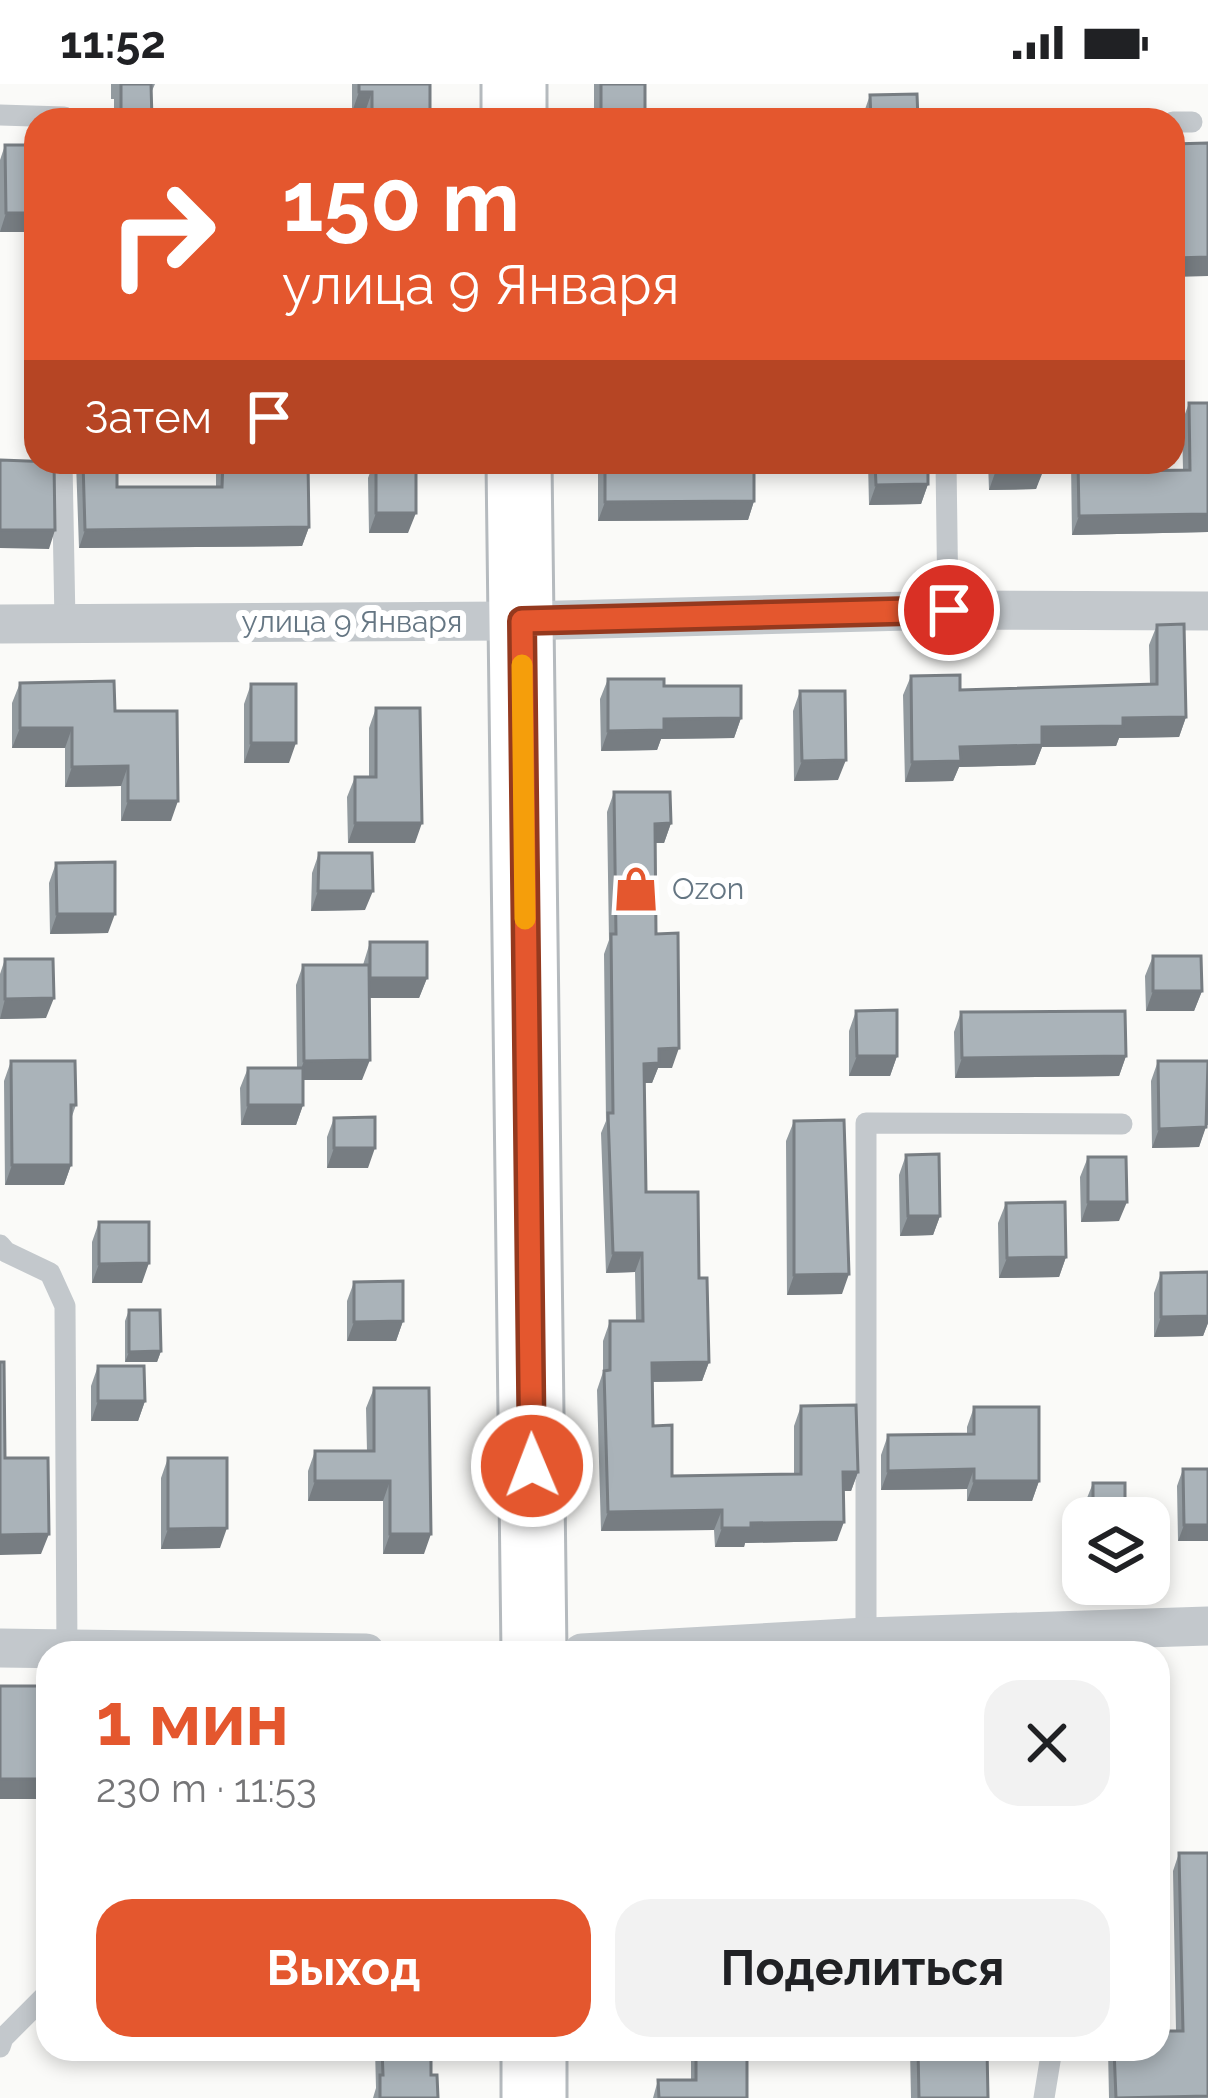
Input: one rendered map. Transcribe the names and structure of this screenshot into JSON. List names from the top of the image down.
{
  "streets": {
    "street": ["улица 9 Января"]
  },
  "places": {
    "shop": ["Ozon"]
  },
  "page": {
    "status": "11:52",
    "turn": ["150 m", "улица 9 Января"],
    "then": "Затем",
    "heading": ["1 мин", "230 m · 11:53"],
    "buttons": ["Выход", "Поделиться"]
  }
}
